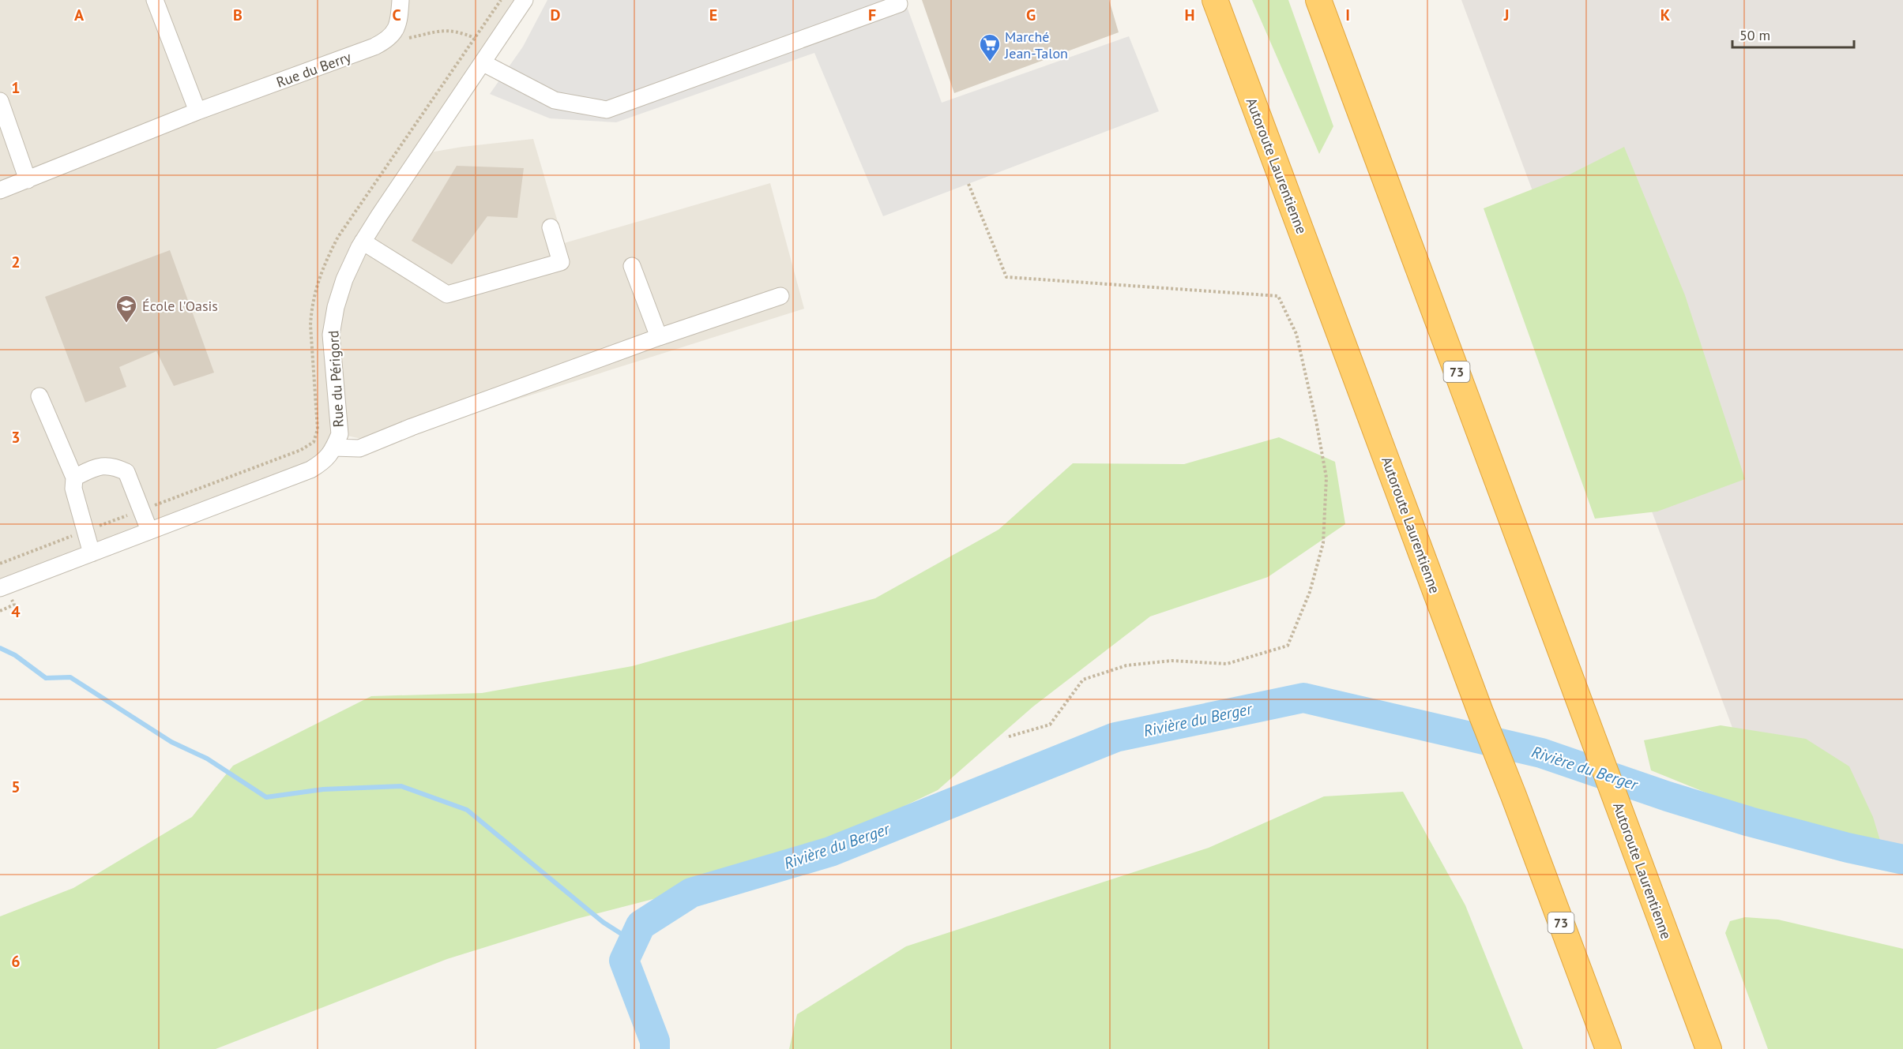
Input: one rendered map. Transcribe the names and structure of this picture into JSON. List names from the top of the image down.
{
  "streets": {
    "highway": ["Autoroute Laurentienne", "73"],
    "street": ["Rue du Berry", "Rue du Périgord"]
  },
  "water": ["Rivière du Berger"],
  "places": {
    "supermarket": ["Marché Jean-Talon"],
    "school or university": ["École l'Oasis"]
  },
  "scale_bar": "50 m",
  "grid": {
    "columns": [
      "A",
      "B",
      "C",
      "D",
      "E",
      "F",
      "G",
      "H",
      "I",
      "J",
      "K"
    ],
    "rows": [
      "1",
      "2",
      "3",
      "4",
      "5",
      "6"
    ]
  }
}
